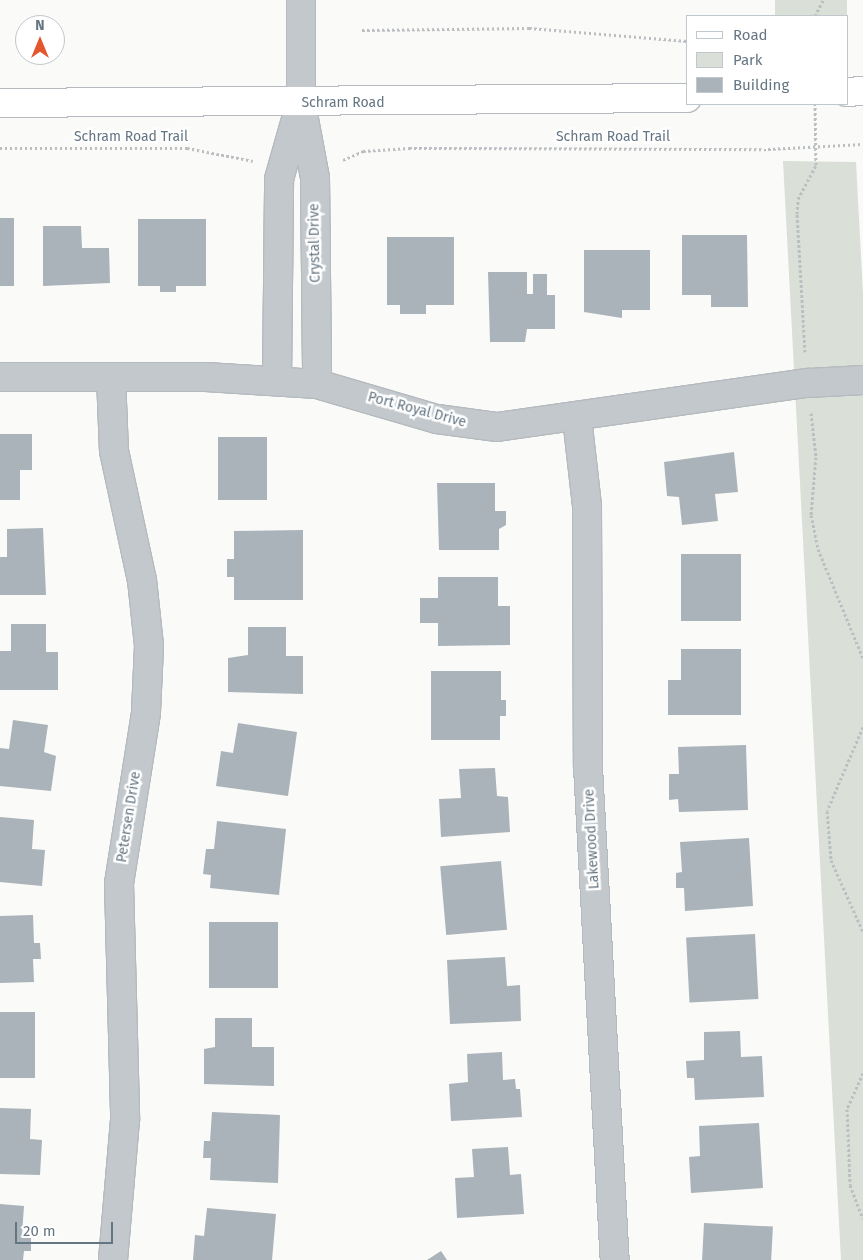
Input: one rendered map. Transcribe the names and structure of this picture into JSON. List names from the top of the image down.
{
  "streets": {
    "main road": ["Schram Road"],
    "street": [
      "Crystal Drive",
      "Port Royal Drive",
      "Petersen Drive",
      "Lakewood Drive"
    ],
    "path": ["Schram Road Trail"]
  },
  "crossings": [
    ["Schram Road", "Crystal Drive"],
    ["Crystal Drive", "Port Royal Drive"],
    ["Port Royal Drive", "Petersen Drive"],
    ["Port Royal Drive", "Lakewood Drive"]
  ],
  "legend": ["Road", "Park", "Building"],
  "scale_bar": "20 m",
  "north": "top"
}
